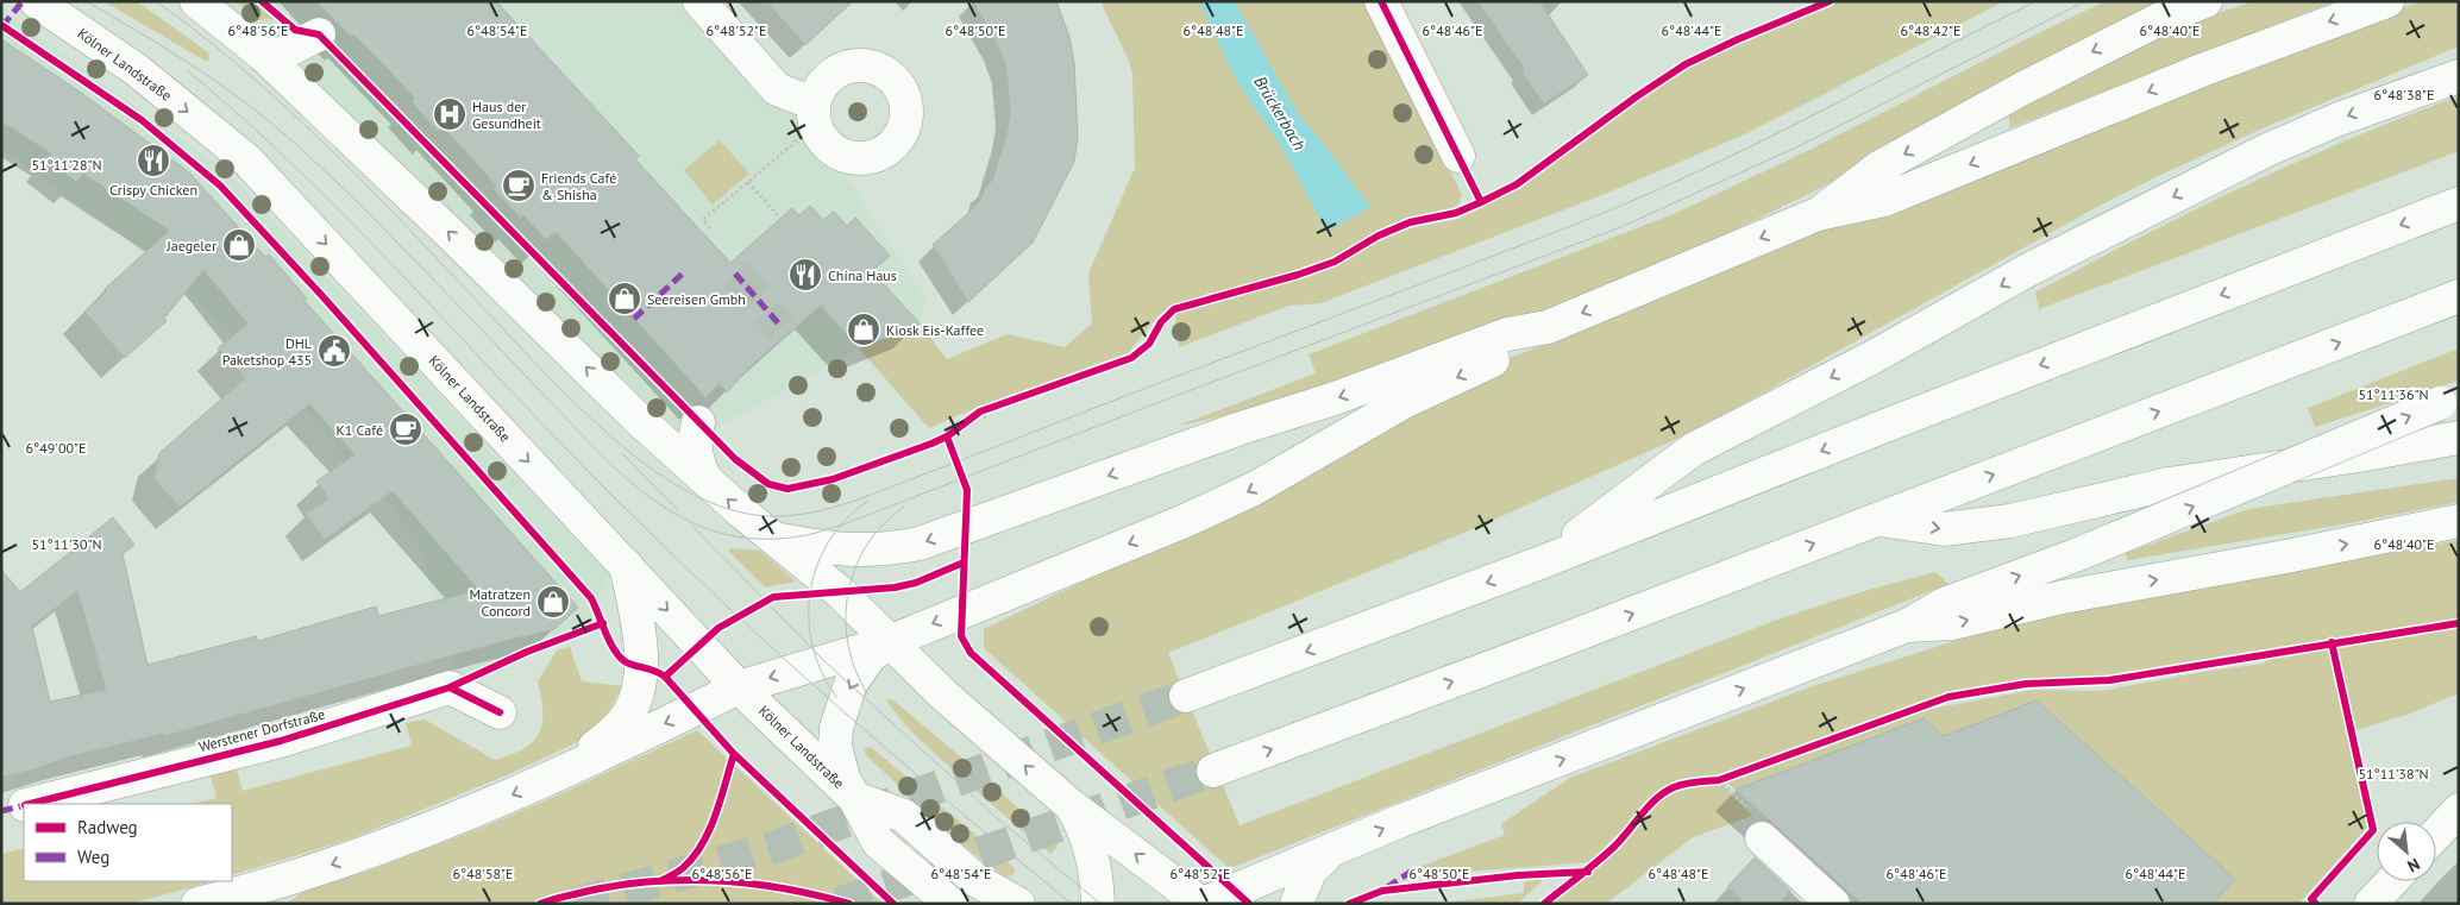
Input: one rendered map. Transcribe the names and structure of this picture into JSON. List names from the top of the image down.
{
  "streets": {
    "main road": ["Kölner Landstraße", "Werstener Dorfstraße"]
  },
  "water": ["Brückerbach"],
  "places": {
    "hospital": ["Haus der Gesundheit"],
    "restaurant": ["Crispy Chicken", "China Haus"],
    "cafe": ["Friends Café & Shisha", "K1 Café"],
    "shop": [
      "Jaegeler",
      "Seereisen Gmbh",
      "Kiosk Eis-Kaffee",
      "Matratzen Concord"
    ],
    "public building": ["DHL Paketshop 435"]
  },
  "legend": ["Radweg", "Weg"],
  "north": "bottom right",
  "coordinates": [
    "6°48'56\"E",
    "6°48'52\"E",
    "6°48'44\"E",
    "6°48'40\"E",
    "6°48'54\"E",
    "6°48'50\"E",
    "6°48'48\"E",
    "6°48'46\"E",
    "6°48'42\"E",
    "6°48'38\"E",
    "51°11'28\"N",
    "51°11'36\"N",
    "6°49'00\"E",
    "51°11'30\"N",
    "51°11'38\"N",
    "6°48'58\"E"
  ]
}
